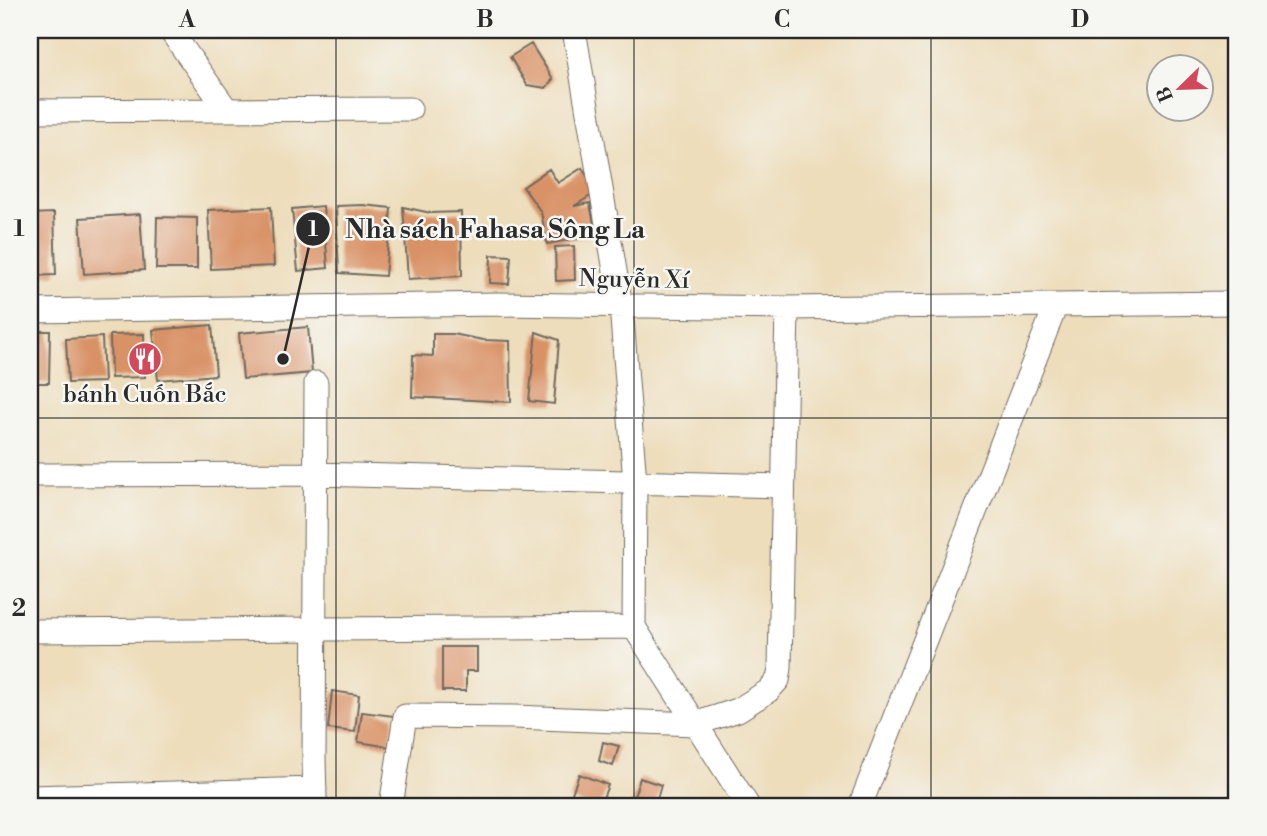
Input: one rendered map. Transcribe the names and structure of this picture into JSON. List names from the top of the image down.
{
  "streets": {
    "street": ["Nguyễn Xí"]
  },
  "places": {
    "restaurant": ["bánh Cuốn Bắc"],
    "other": ["Nhà sách Fahasa Sông La"]
  },
  "north": "bottom left",
  "grid": {
    "columns": [
      "A",
      "B",
      "C",
      "D"
    ],
    "rows": ["1", "2"]
  }
}
